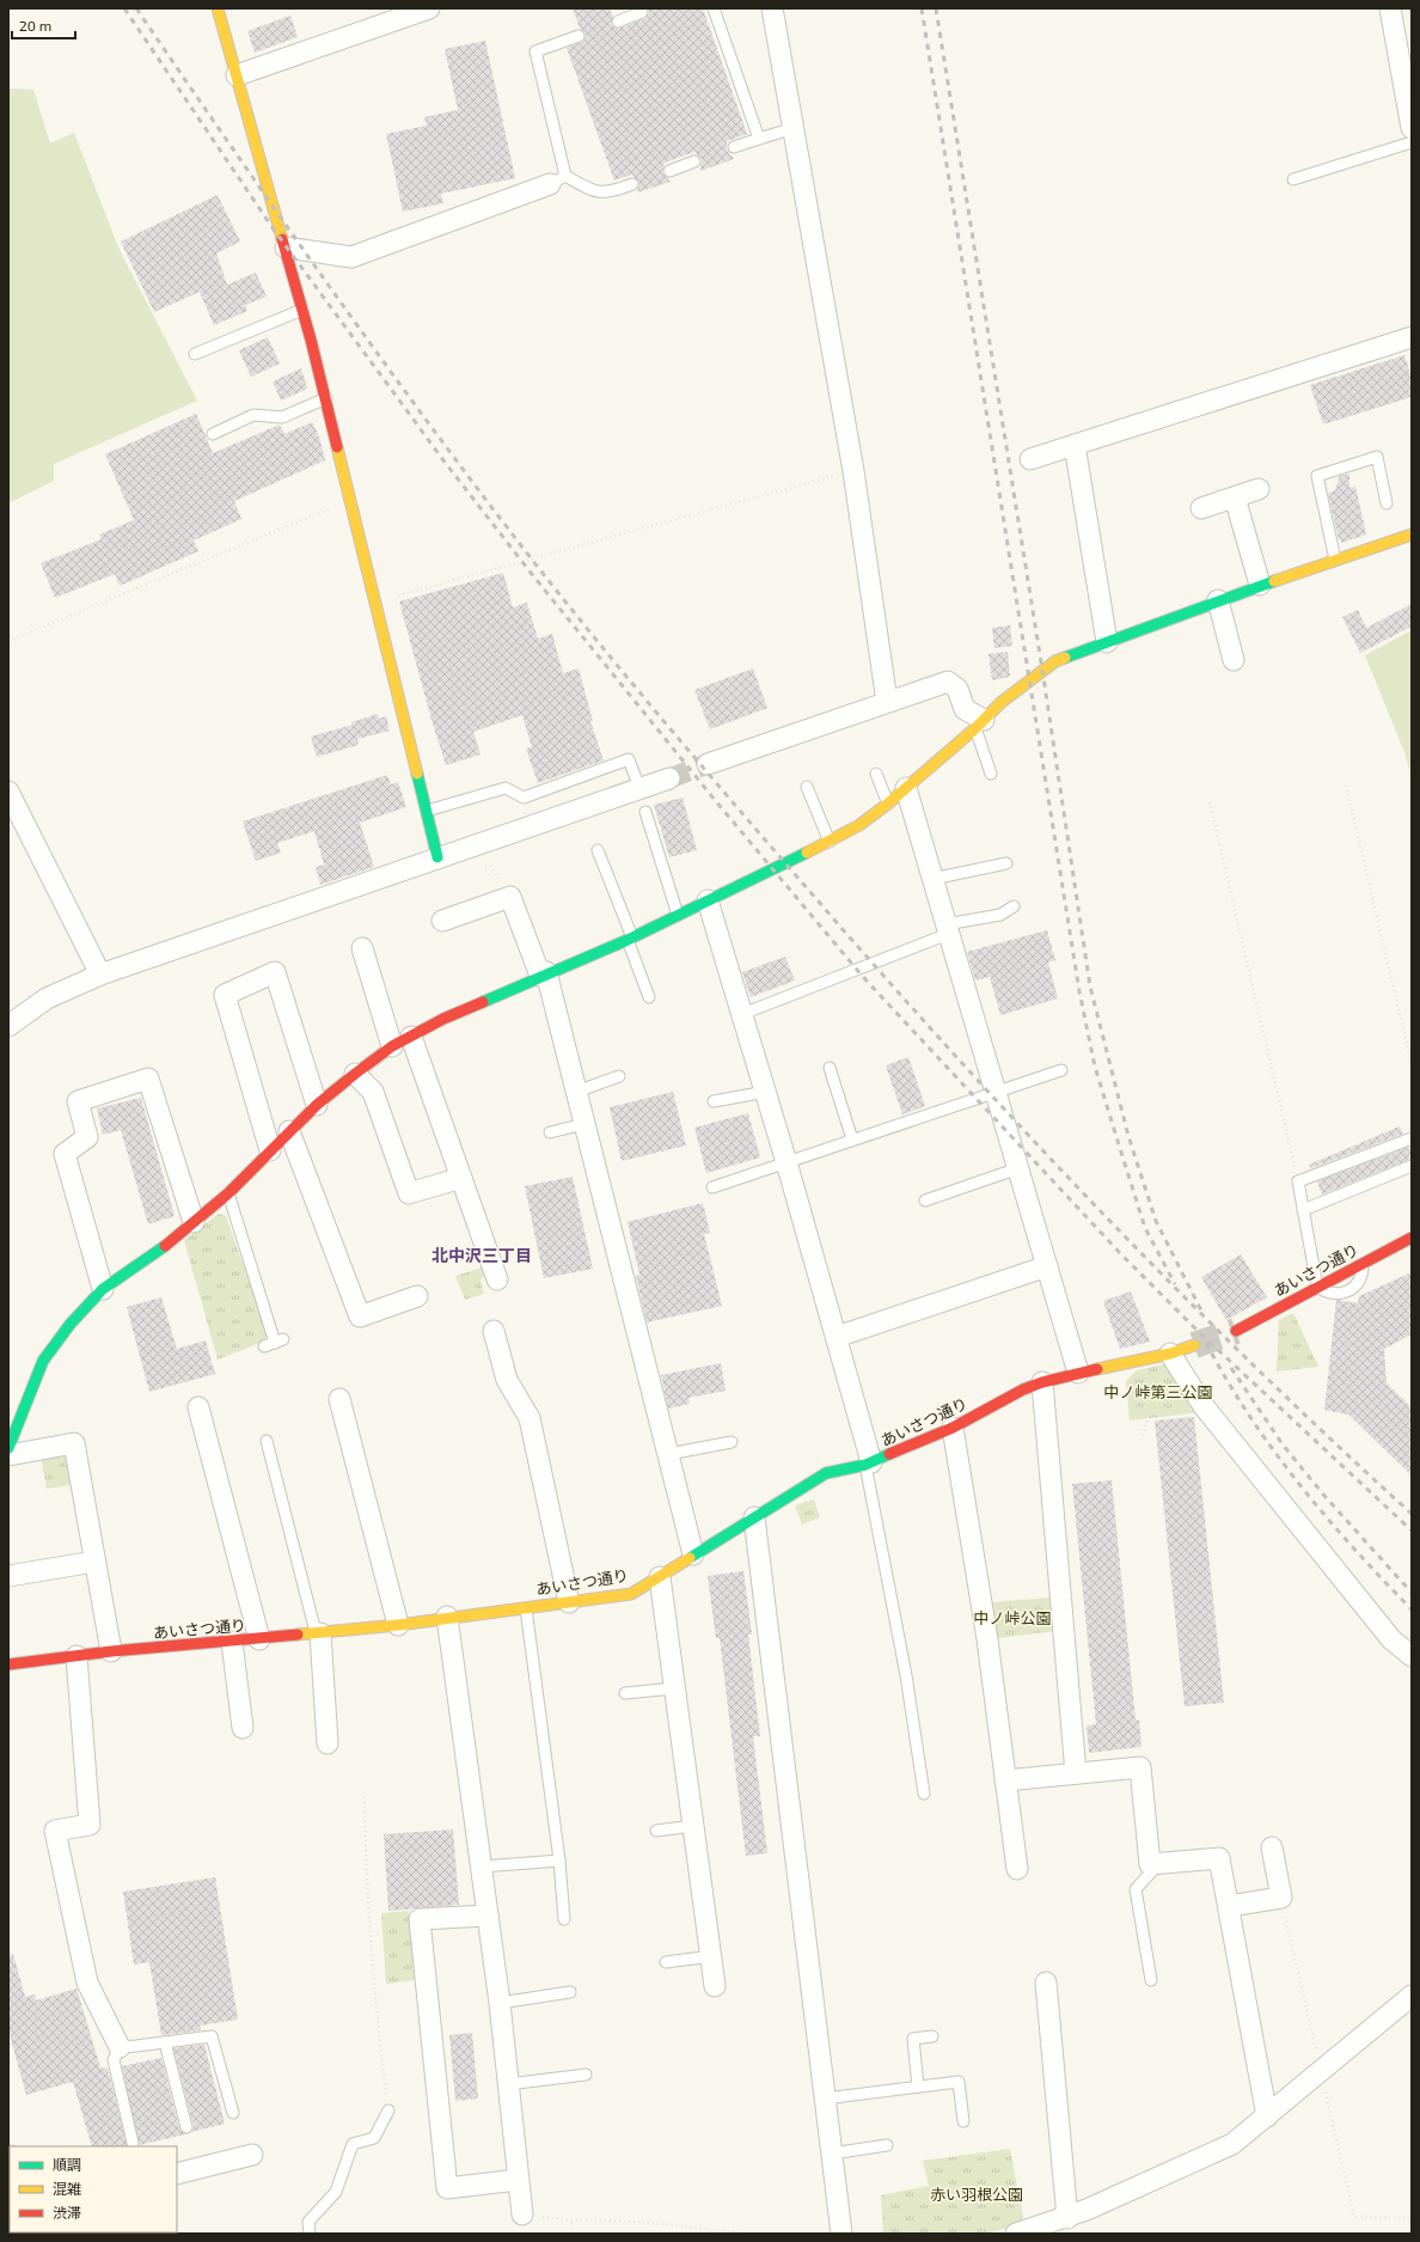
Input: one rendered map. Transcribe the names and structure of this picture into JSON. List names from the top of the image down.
{
  "streets": {
    "street": ["あいさつ通り"]
  },
  "districts": ["北中沢三丁目"],
  "parks": ["中ノ峠第三公園", "中ノ峠公園", "赤い羽根公園"],
  "legend": ["順調", "混雑", "渋滞"],
  "scale_bar": "20 m"
}
